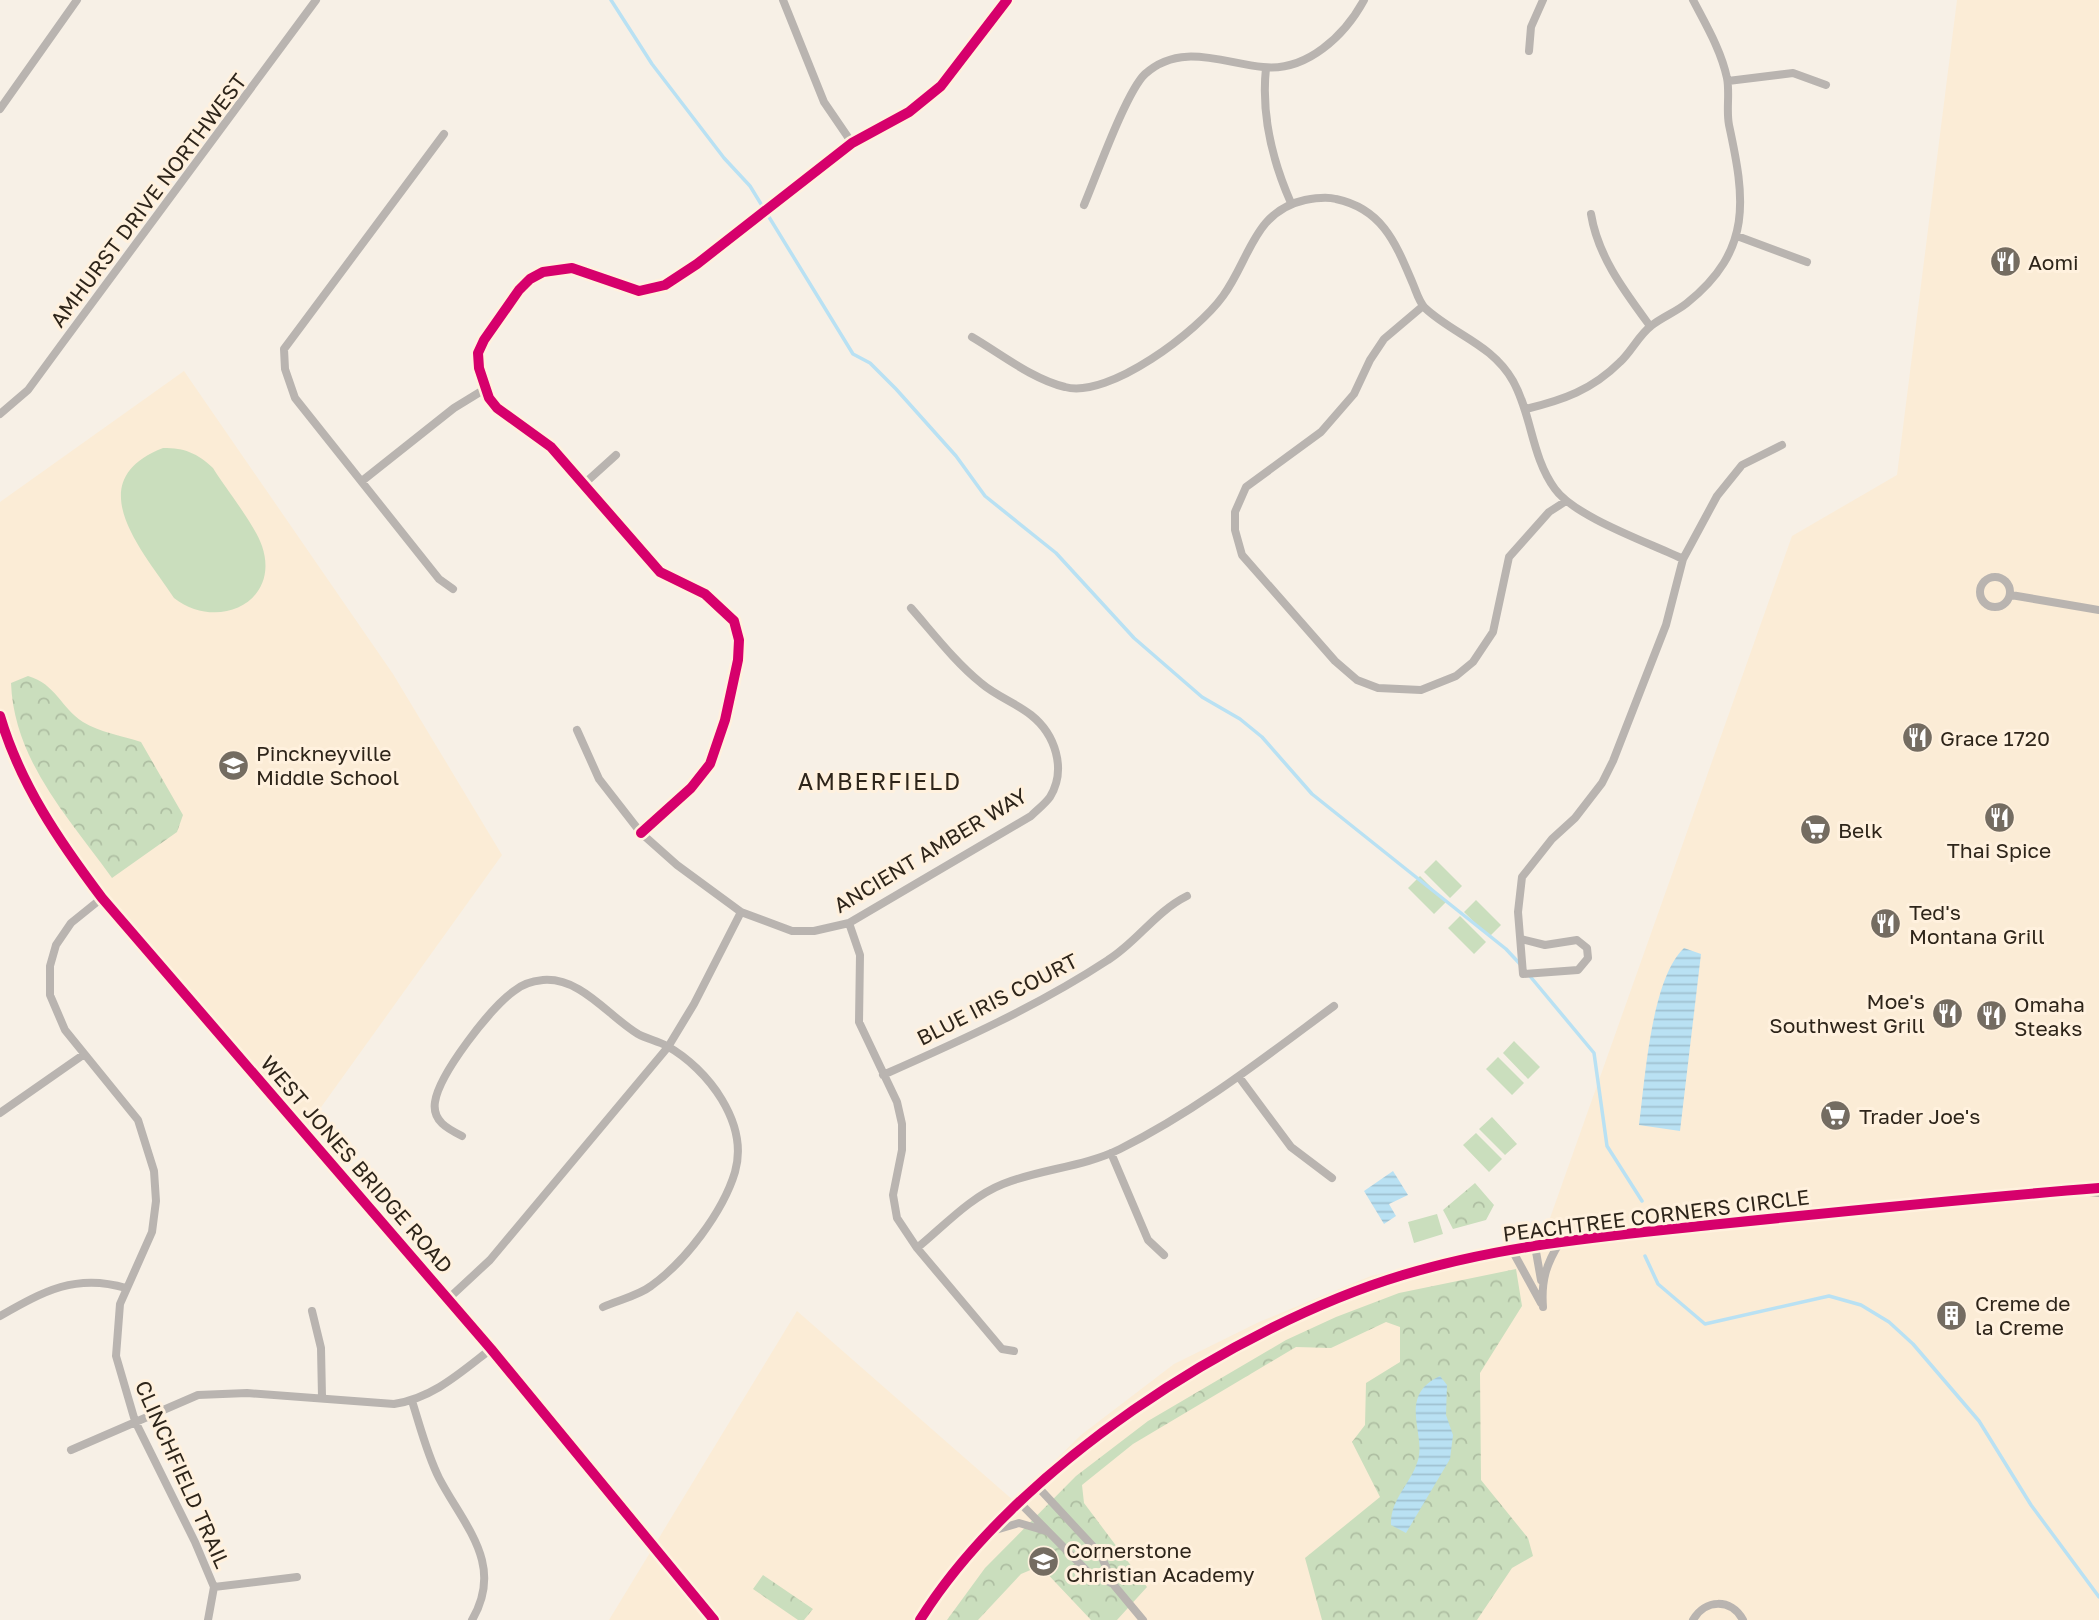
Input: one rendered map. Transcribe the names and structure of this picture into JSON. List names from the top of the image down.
{
  "streets": {
    "street": [
      "AMHURST DRIVE NORTHWEST",
      "ANCIENT AMBER WAY",
      "BLUE IRIS COURT",
      "WEST JONES BRIDGE ROAD",
      "PEACHTREE CORNERS CIRCLE",
      "CLINCHFIELD TRAIL"
    ]
  },
  "crossings": [
    ["WEST JONES BRIDGE ROAD", "CLINCHFIELD TRAIL"]
  ],
  "districts": ["AMBERFIELD"],
  "places": {
    "restaurant": [
      "Aomi",
      "Grace 1720",
      "Thai Spice",
      "Ted's Montana Grill",
      "Moe's Southwest Grill",
      "Omaha Steaks"
    ],
    "school or university": ["Pinckneyville Middle School", "Cornerstone Christian Academy"],
    "supermarket": ["Belk", "Trader Joe's"],
    "building": ["Creme de la Creme"]
  }
}
